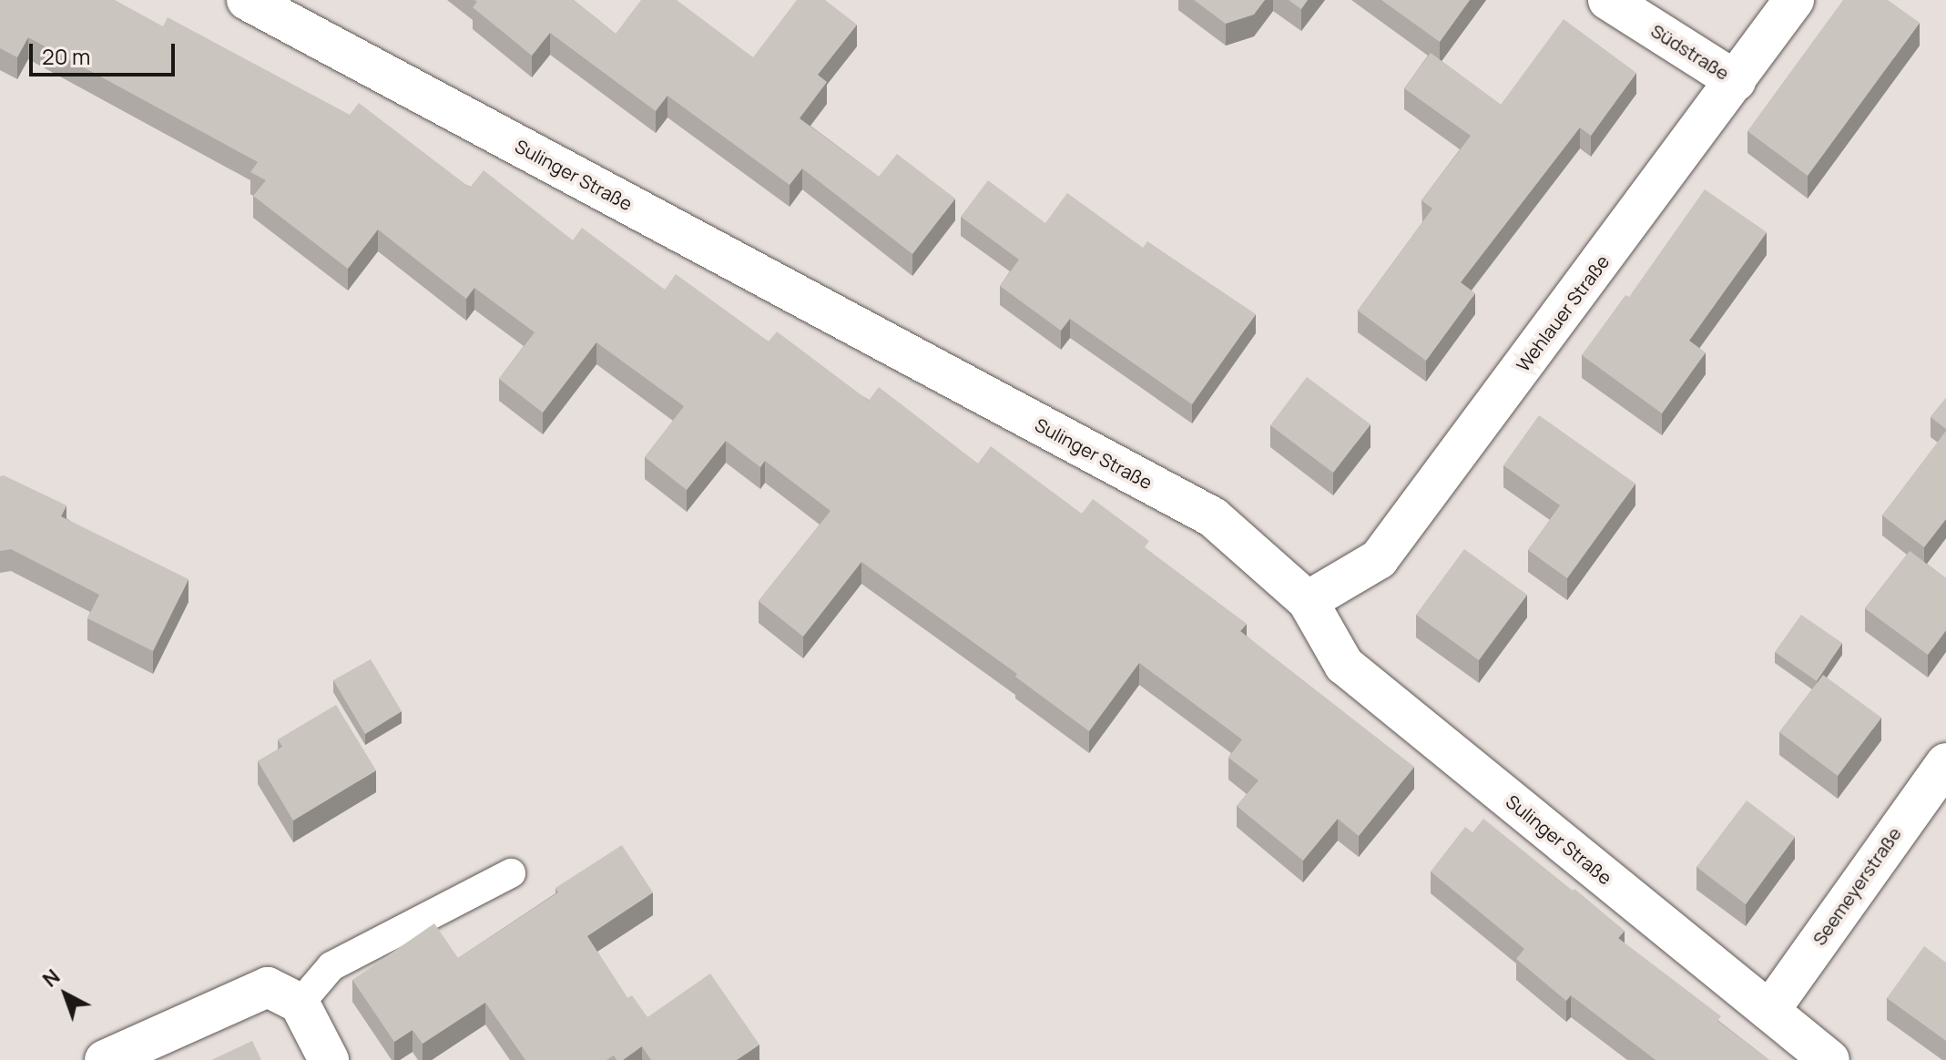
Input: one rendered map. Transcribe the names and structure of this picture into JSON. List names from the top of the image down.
{
  "streets": {
    "street": [
      "Südstraße",
      "Sulinger Straße",
      "Wehlauer Straße",
      "Seemeyerstraße"
    ]
  },
  "crossings": [
    ["Südstraße", "Wehlauer Straße"],
    ["Sulinger Straße", "Wehlauer Straße"],
    ["Sulinger Straße", "Seemeyerstraße"]
  ],
  "scale_bar": "20 m",
  "north": "top left"
}
